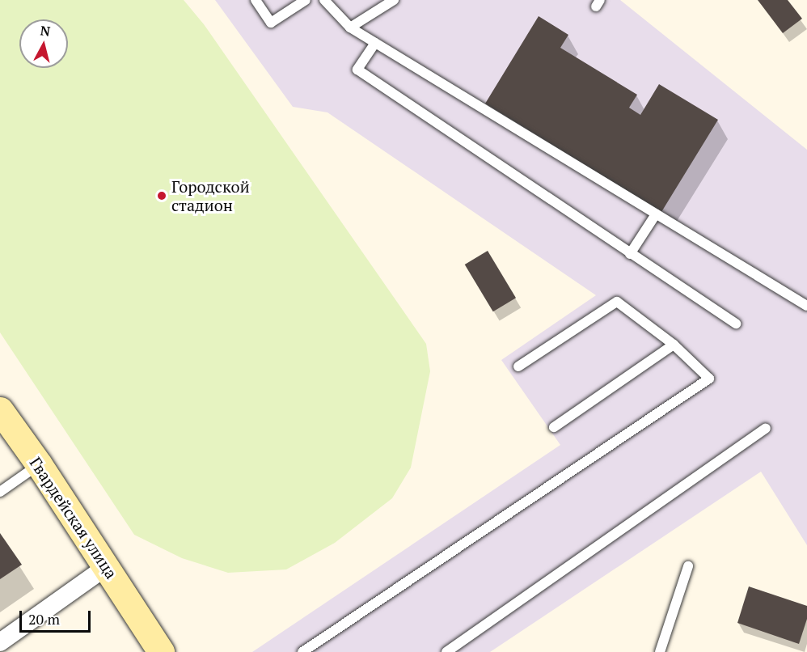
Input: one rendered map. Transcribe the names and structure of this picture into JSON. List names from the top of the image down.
{
  "streets": {
    "street": ["Гвардейская улица"]
  },
  "places": ["Городской стадион"],
  "scale_bar": "20 m",
  "north": "top"
}
